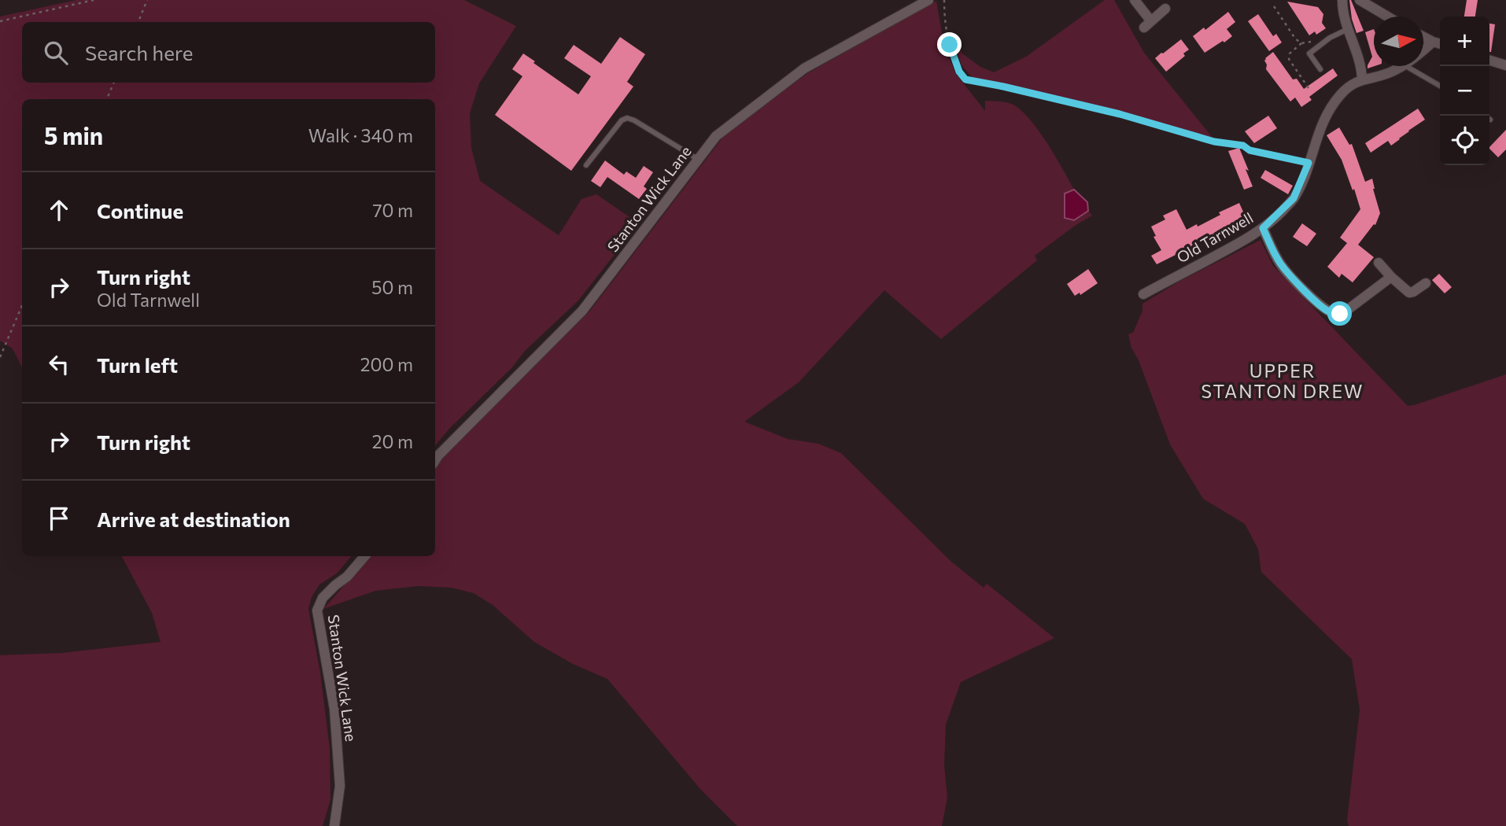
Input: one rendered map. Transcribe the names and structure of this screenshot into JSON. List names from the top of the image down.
{
  "streets": {
    "street": ["Stanton Wick Lane", "Old Tarnwell"]
  },
  "districts": ["UPPER STANTON DREW"],
  "north": "right",
  "page": {
    "map_buttons": ["+", "−"],
    "search": "Search here",
    "heading": ["5 min", "Walk · 340 m"],
    "list": [
      ["Continue", "70 m"],
      ["Turn right", "Old Tarnwell", "50 m"],
      ["Turn left", "200 m"],
      ["Turn right", "20 m"],
      "Arrive at destination"
    ]
  }
}
